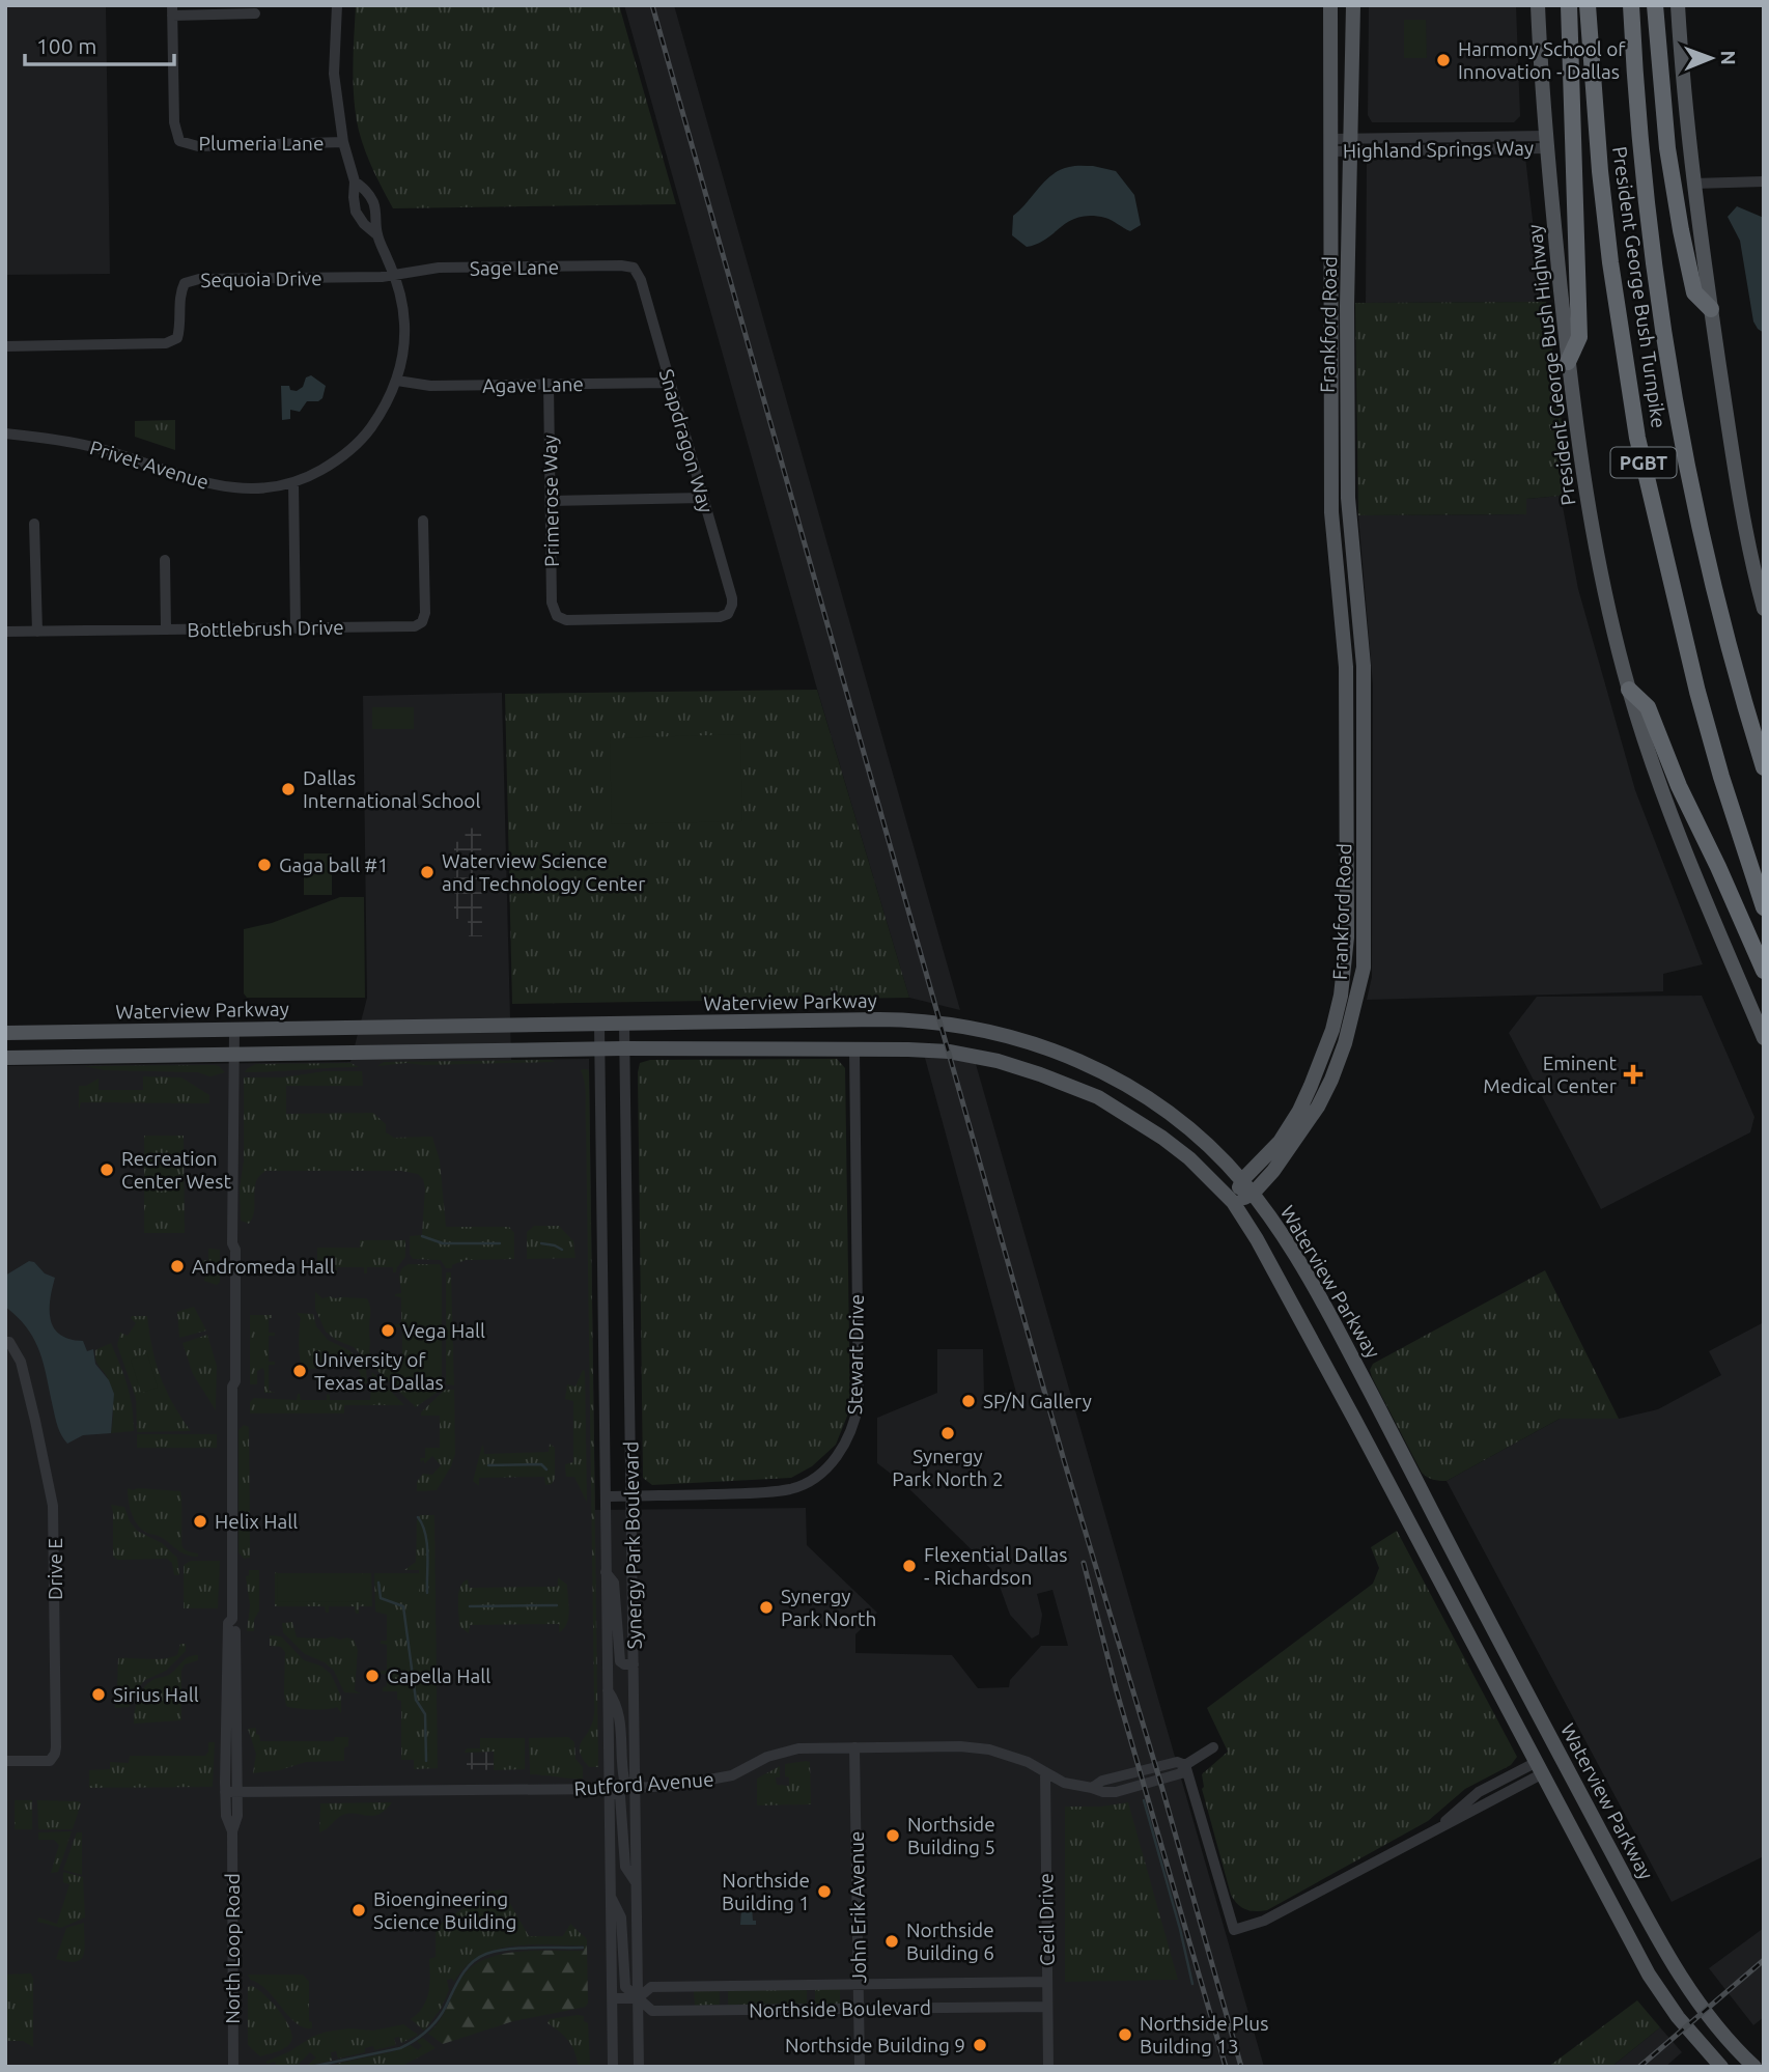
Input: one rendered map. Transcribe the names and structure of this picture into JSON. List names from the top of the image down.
{
  "streets": {
    "highway": ["President George Bush Turnpike", "PGBT"],
    "main road": ["Frankford Road", "President George Bush Highway", "Waterview Parkway"],
    "street": [
      "Plumeria Lane",
      "Highland Springs Way",
      "Sage Lane",
      "Sequoia Drive",
      "Agave Lane",
      "Snapdragon Way",
      "Privet Avenue",
      "Primerose Way",
      "Bottlebrush Drive",
      "Stewart Drive",
      "Synergy Park Boulevard",
      "Drive E",
      "Rutford Avenue",
      "John Erik Avenue",
      "Cecil Drive",
      "North Loop Road",
      "Northside Boulevard"
    ]
  },
  "crossings": [
    ["Highland Springs Way", "Frankford Road"],
    ["Highland Springs Way", "President George Bush Highway"],
    ["Sage Lane", "Sequoia Drive"],
    ["Sage Lane", "Snapdragon Way"],
    ["Sage Lane", "Privet Avenue"],
    ["Sequoia Drive", "Privet Avenue"],
    ["Frankford Road", "Waterview Parkway"],
    ["Agave Lane", "Snapdragon Way"],
    ["Agave Lane", "Privet Avenue"],
    ["Agave Lane", "Primerose Way"],
    ["Snapdragon Way", "Primerose Way"],
    ["Waterview Parkway", "Stewart Drive"],
    ["Waterview Parkway", "Synergy Park Boulevard"],
    ["Waterview Parkway", "North Loop Road"],
    ["Stewart Drive", "Synergy Park Boulevard"],
    ["Synergy Park Boulevard", "Rutford Avenue"],
    ["Synergy Park Boulevard", "Northside Boulevard"],
    ["Rutford Avenue", "John Erik Avenue"],
    ["Rutford Avenue", "Cecil Drive"],
    ["Rutford Avenue", "North Loop Road"],
    ["John Erik Avenue", "Northside Boulevard"],
    ["Cecil Drive", "Northside Boulevard"]
  ],
  "places": {
    "other": [
      "Harmony School of Innovation - Dallas",
      "Dallas International School",
      "Gaga ball #1",
      "Waterview Science and Technology Center",
      "Recreation Center West",
      "Andromeda Hall",
      "Vega Hall",
      "University of Texas at Dallas",
      "SP/N Gallery",
      "Synergy Park North 2",
      "Helix Hall",
      "Flexential Dallas - Richardson",
      "Synergy Park North",
      "Capella Hall",
      "Sirius Hall",
      "Northside Building 5",
      "Northside Building 1",
      "Bioengineering Science Building",
      "Northside Building 6",
      "Northside Plus Building 13",
      "Northside Building 9"
    ],
    "health": ["Eminent Medical Center"]
  },
  "scale_bar": "100 m",
  "north": "right"
}
